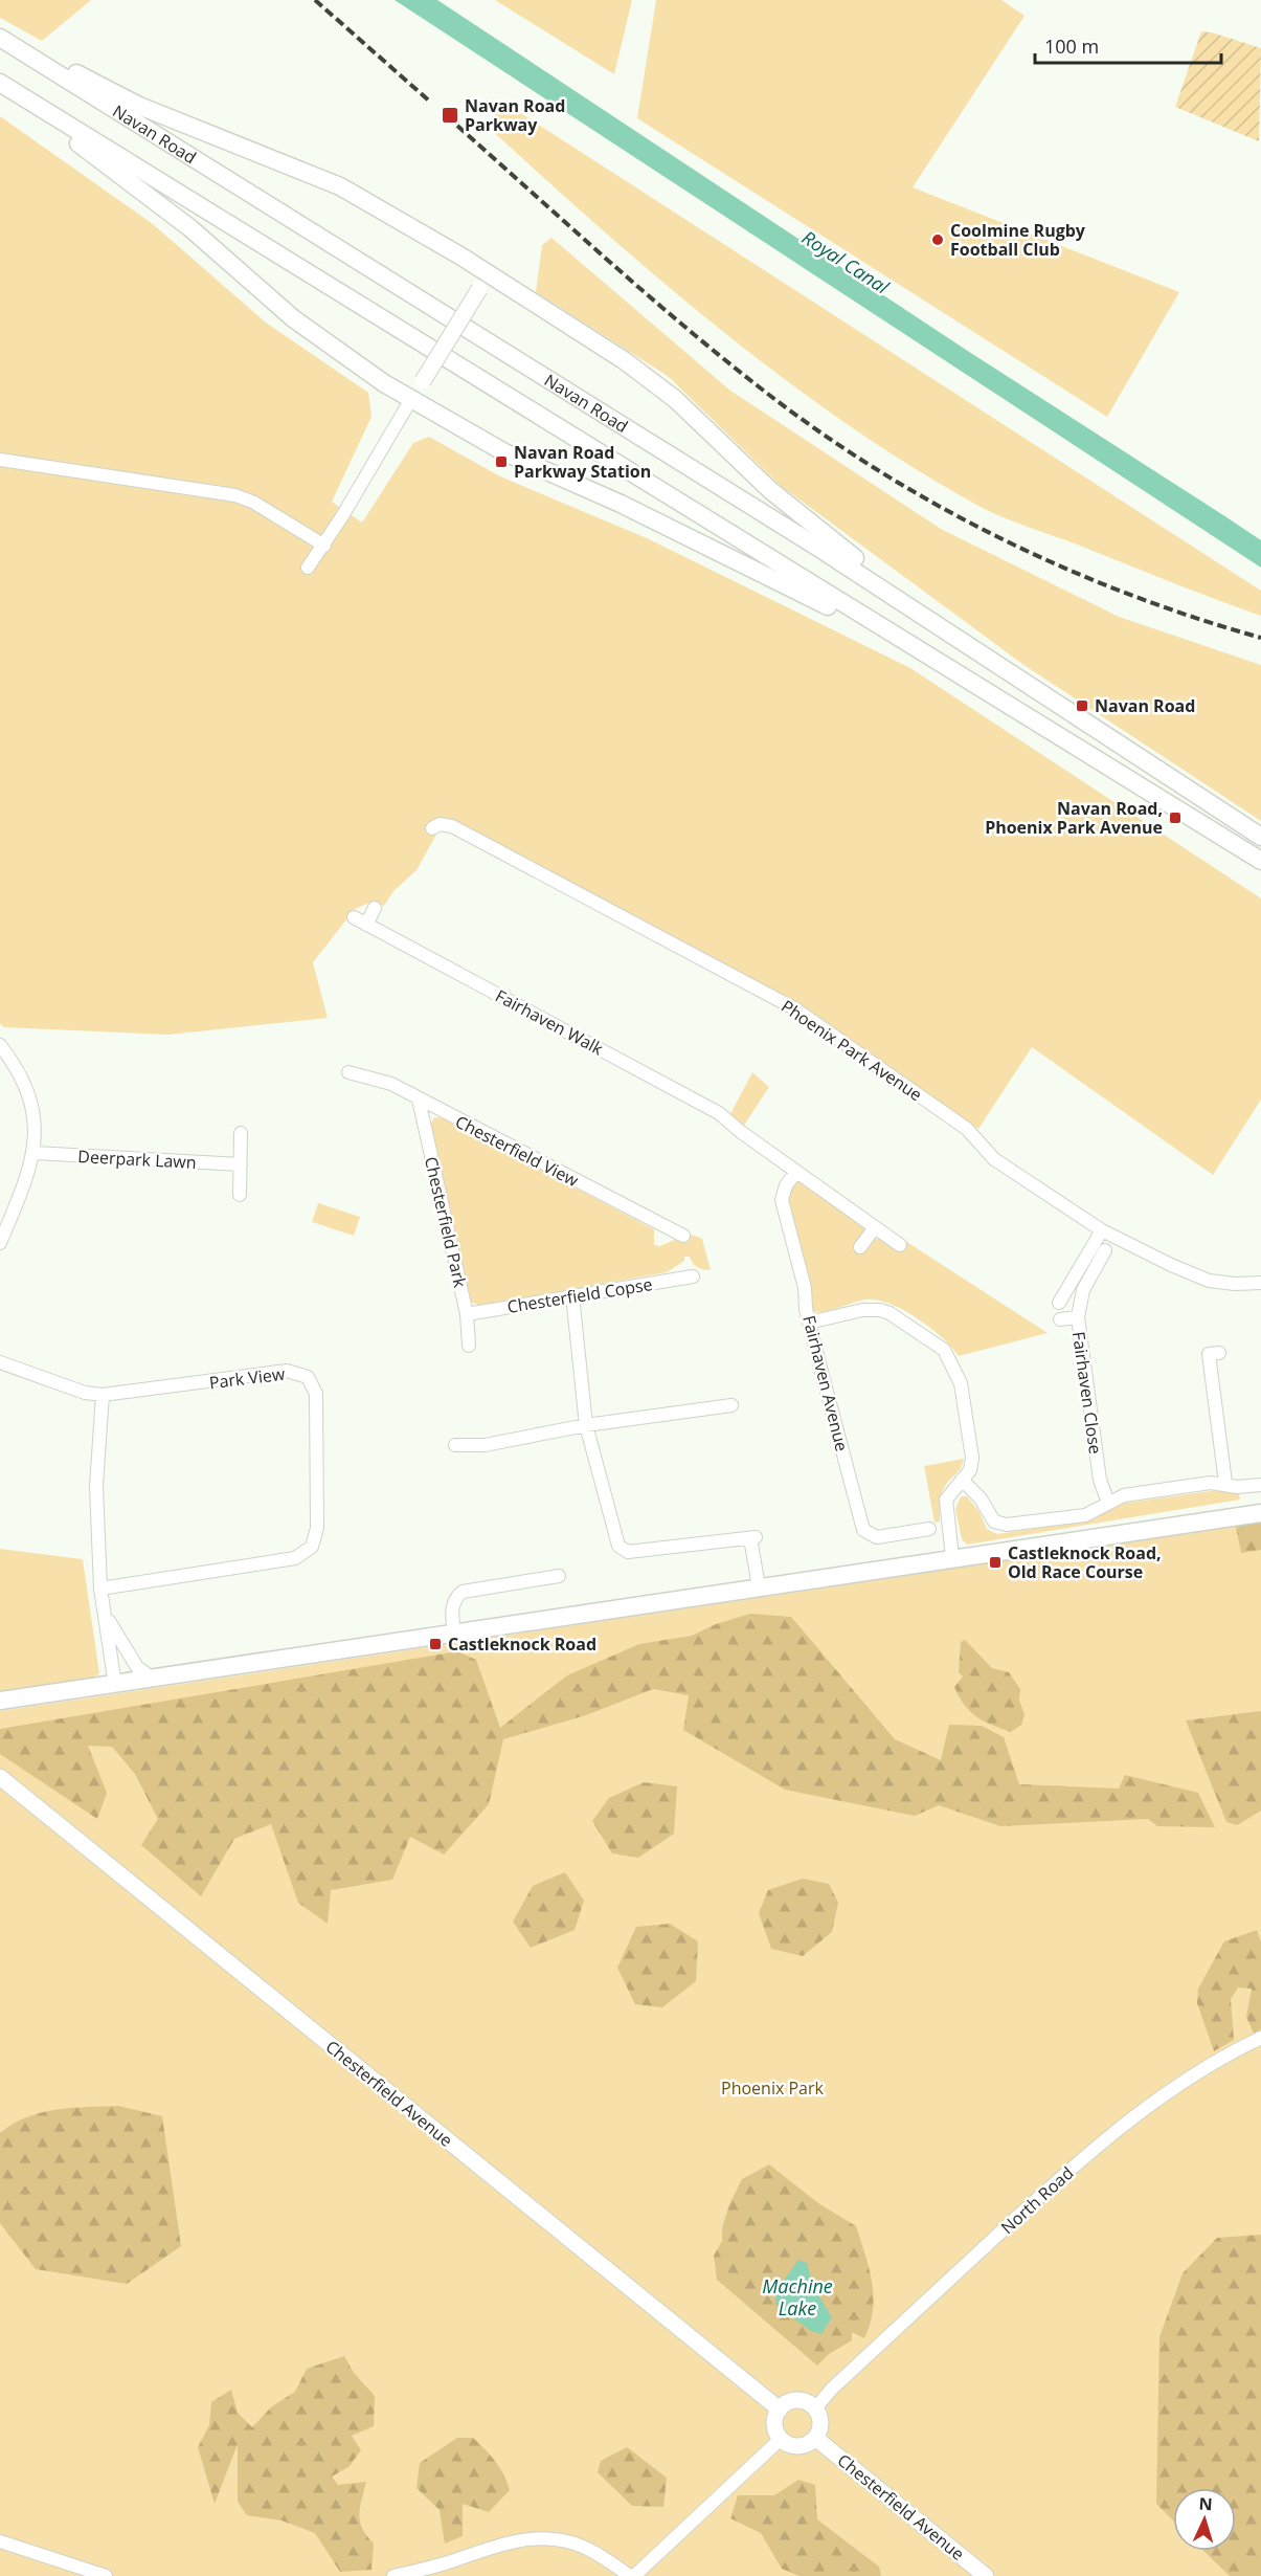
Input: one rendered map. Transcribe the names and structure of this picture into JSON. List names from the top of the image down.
{
  "streets": {
    "main road": ["Navan Road"],
    "street": [
      "Fairhaven Walk",
      "Phoenix Park Avenue",
      "Chesterfield View",
      "Deerpark Lawn",
      "Chesterfield Park",
      "Chesterfield Copse",
      "Park View",
      "Fairhaven Avenue",
      "Fairhaven Close",
      "Chesterfield Avenue",
      "North Road"
    ]
  },
  "crossings": [
    ["Fairhaven Walk", "Fairhaven Avenue"],
    ["Chesterfield View", "Chesterfield Park"],
    ["Chesterfield Park", "Chesterfield Copse"],
    ["Chesterfield Avenue", "North Road"]
  ],
  "water": ["Royal Canal", "Machine Lake"],
  "parks": ["Phoenix Park"],
  "places": {
    "transit": [
      "Navan Road Parkway",
      "Navan Road Parkway Station",
      "Navan Road",
      "Navan Road, Phoenix Park Avenue",
      "Castleknock Road, Old Race Course",
      "Castleknock Road"
    ],
    "other": ["Coolmine Rugby Football Club"]
  },
  "scale_bar": "100 m",
  "north": "top"
}
